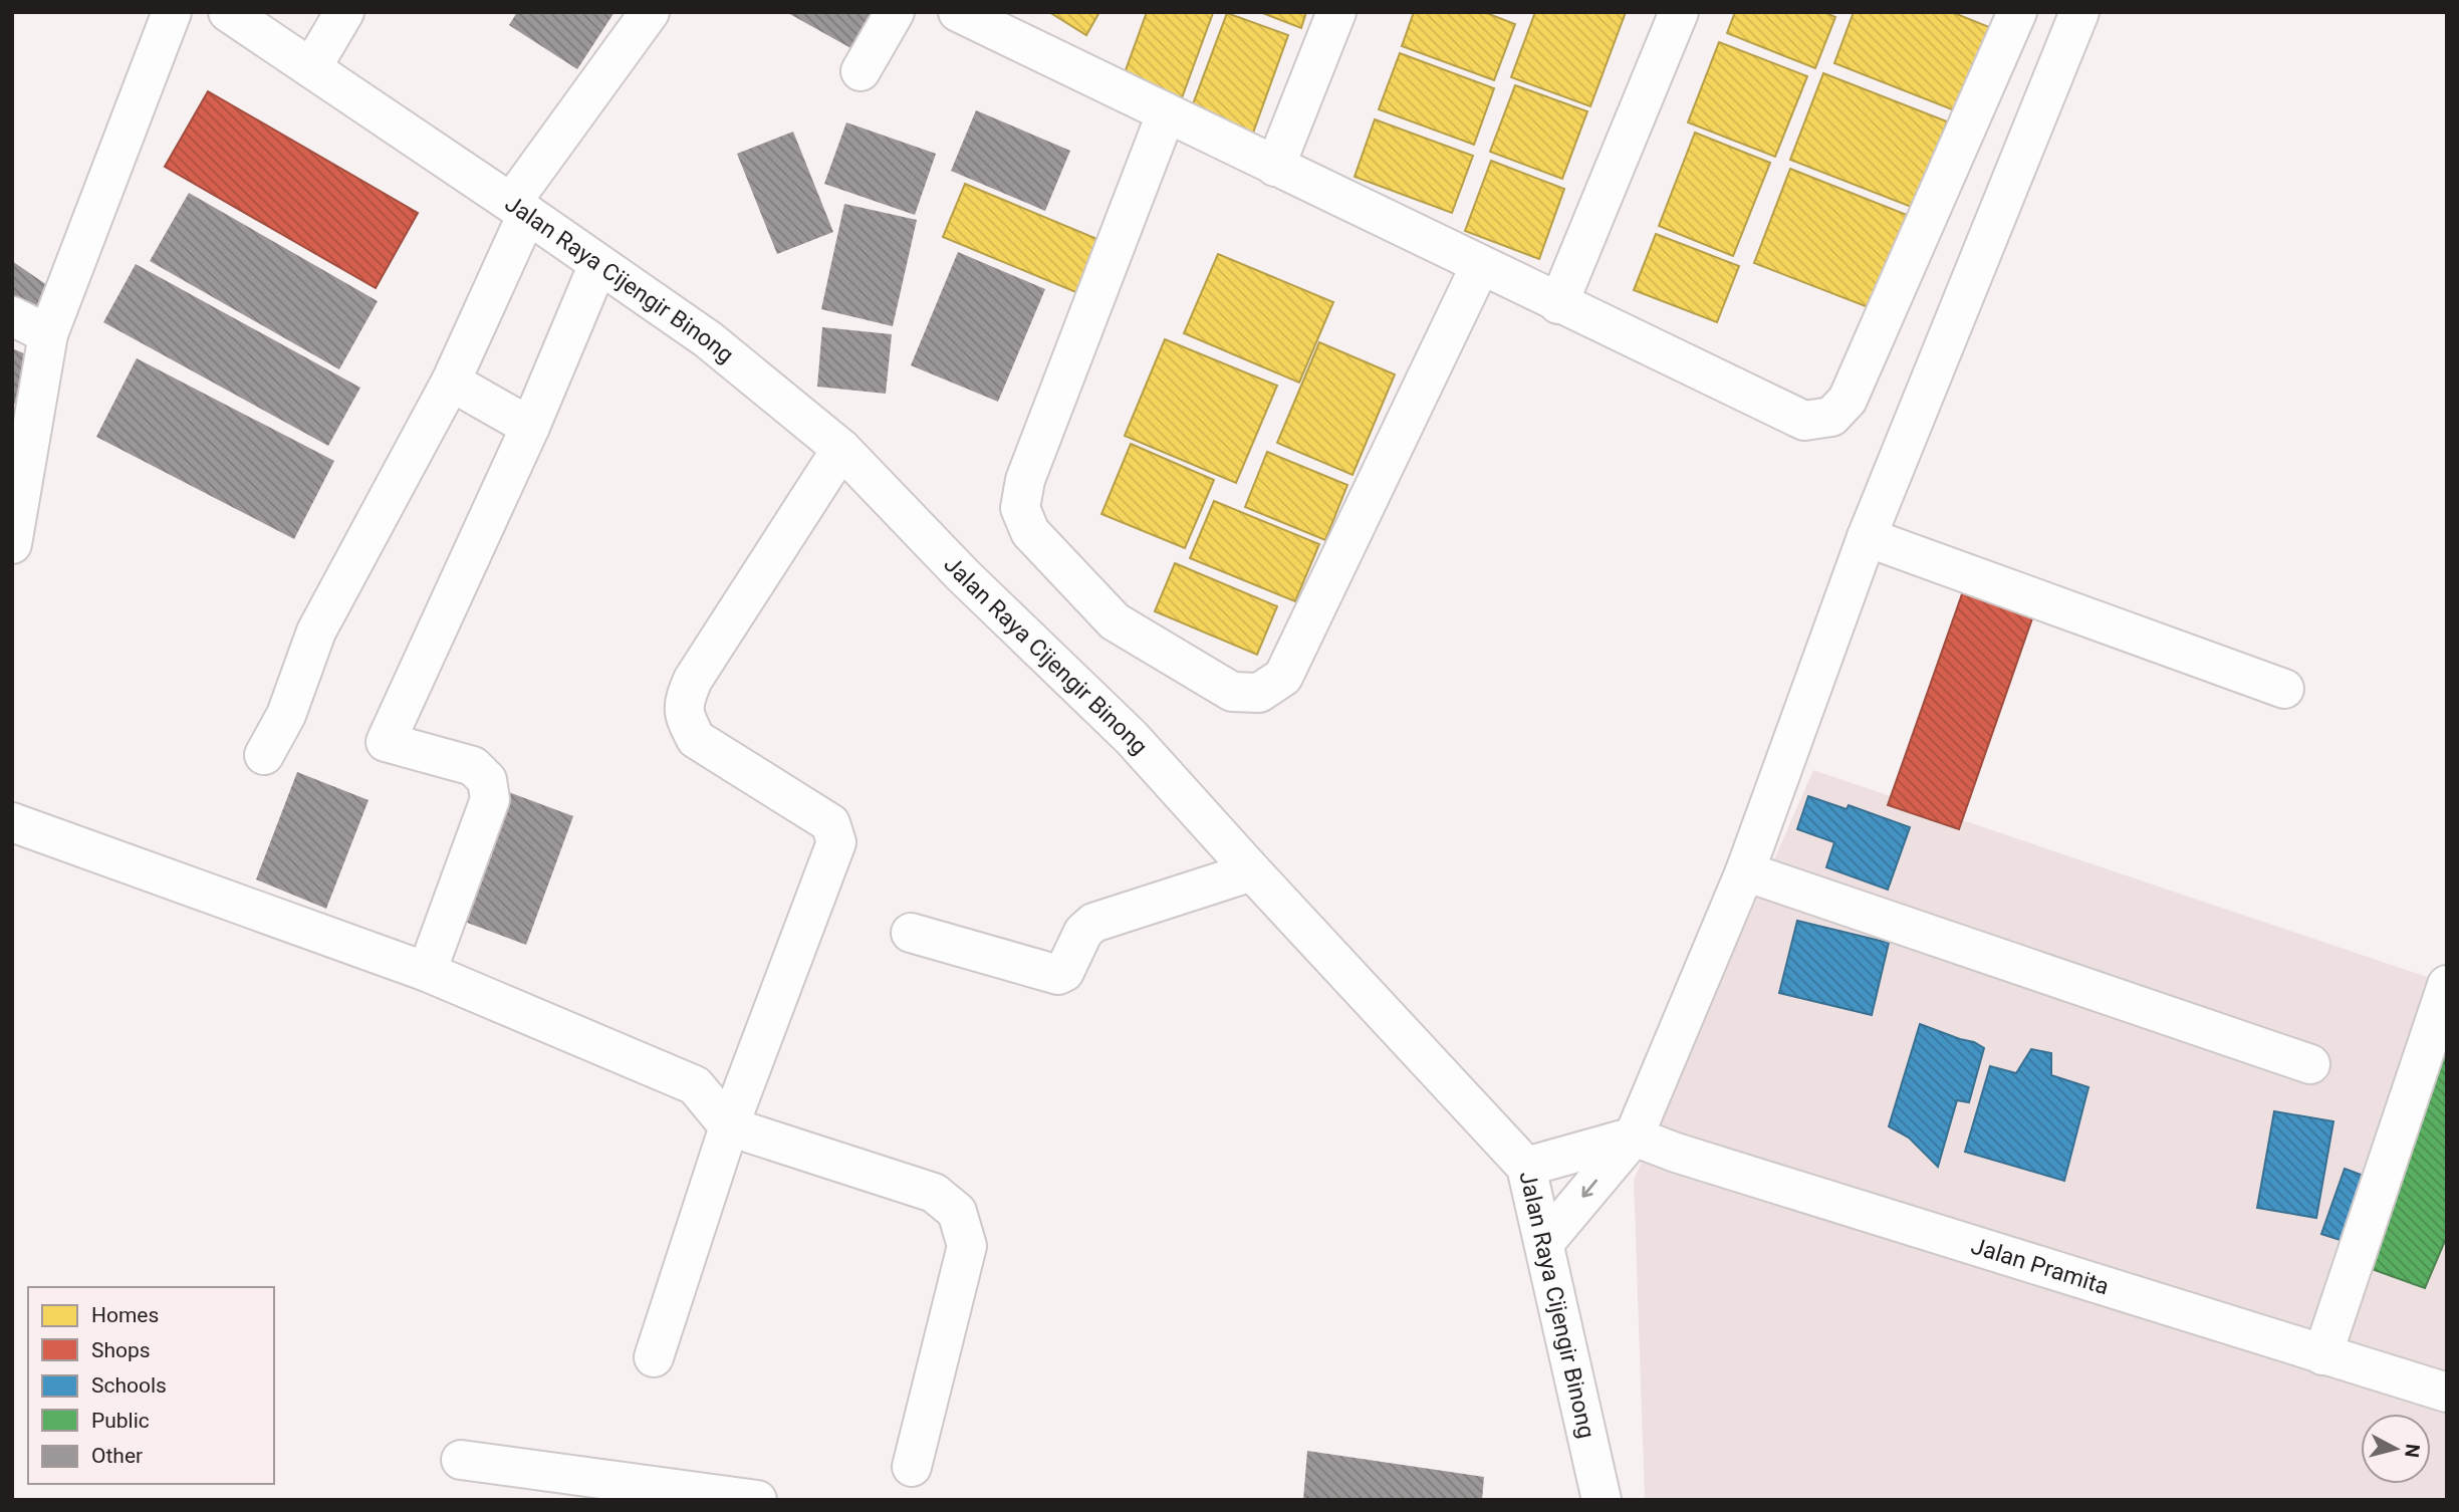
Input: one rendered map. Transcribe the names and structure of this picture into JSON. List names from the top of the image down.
{
  "streets": {
    "street": ["Jalan Raya Cijengir Binong", "Jalan Pramita"]
  },
  "legend": [
    "Homes",
    "Shops",
    "Schools",
    "Public",
    "Other"
  ],
  "north": "right"
}
